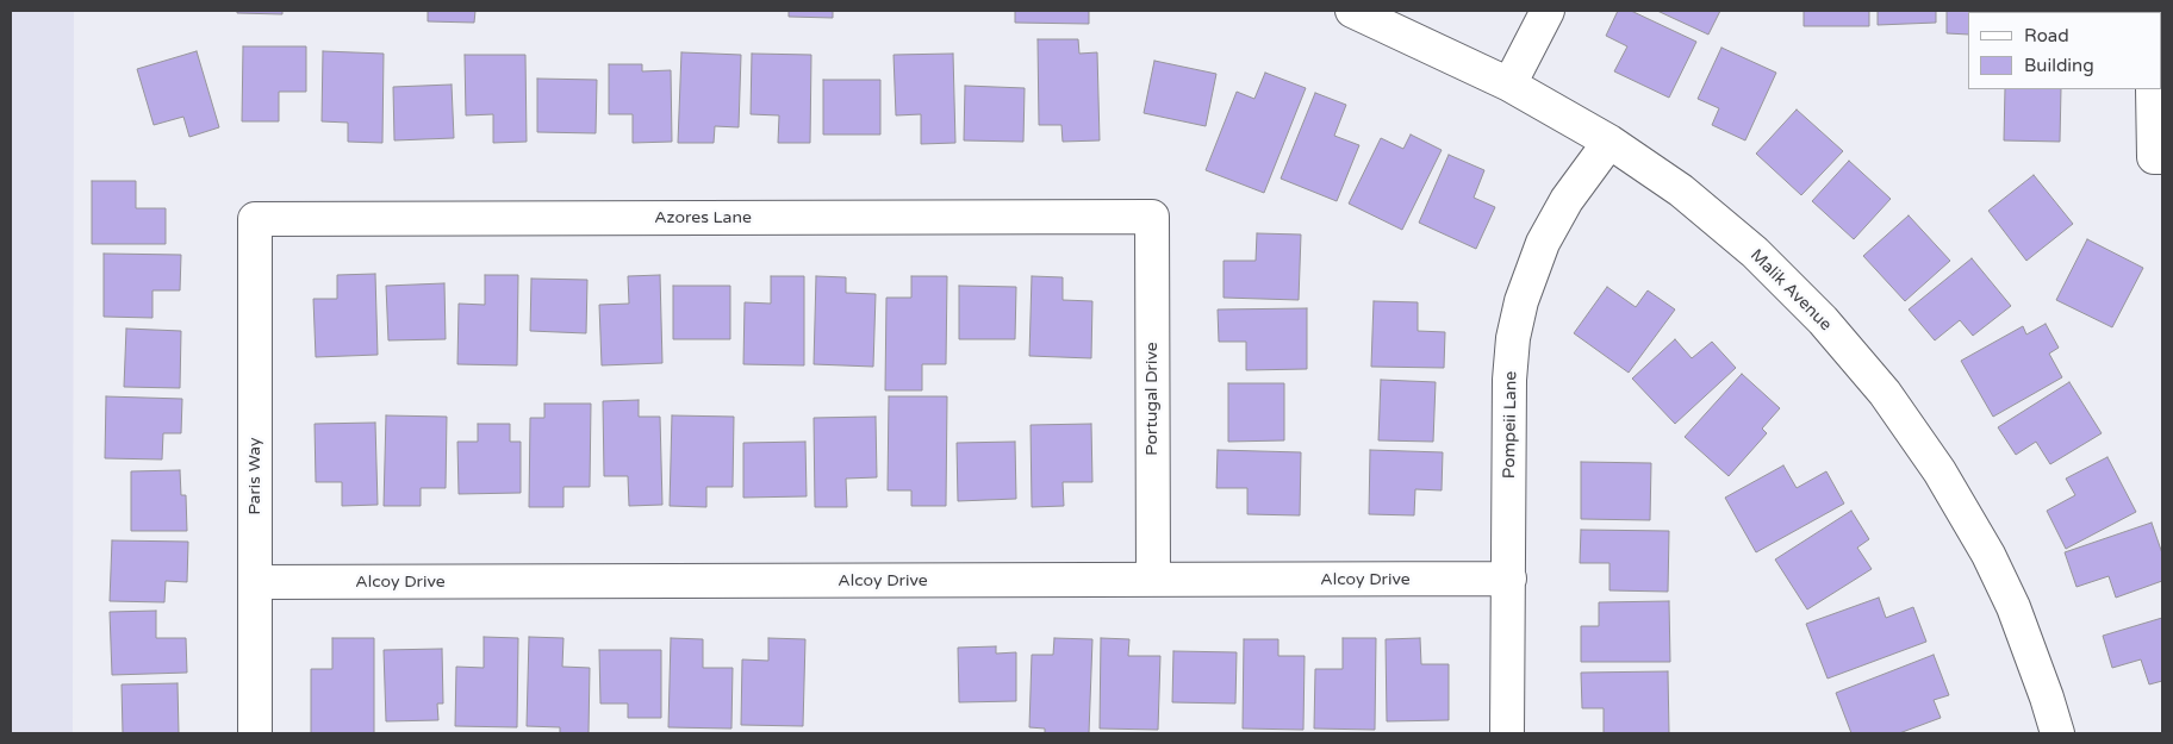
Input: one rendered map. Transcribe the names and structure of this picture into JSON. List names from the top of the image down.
{
  "streets": {
    "street": [
      "Azores Lane",
      "Malik Avenue",
      "Portugal Drive",
      "Pompeii Lane",
      "Paris Way",
      "Alcoy Drive"
    ]
  },
  "crossings": [
    ["Azores Lane", "Portugal Drive"],
    ["Azores Lane", "Paris Way"],
    ["Malik Avenue", "Pompeii Lane"],
    ["Portugal Drive", "Alcoy Drive"],
    ["Pompeii Lane", "Alcoy Drive"],
    ["Paris Way", "Alcoy Drive"]
  ],
  "legend": ["Road", "Building"]
}
